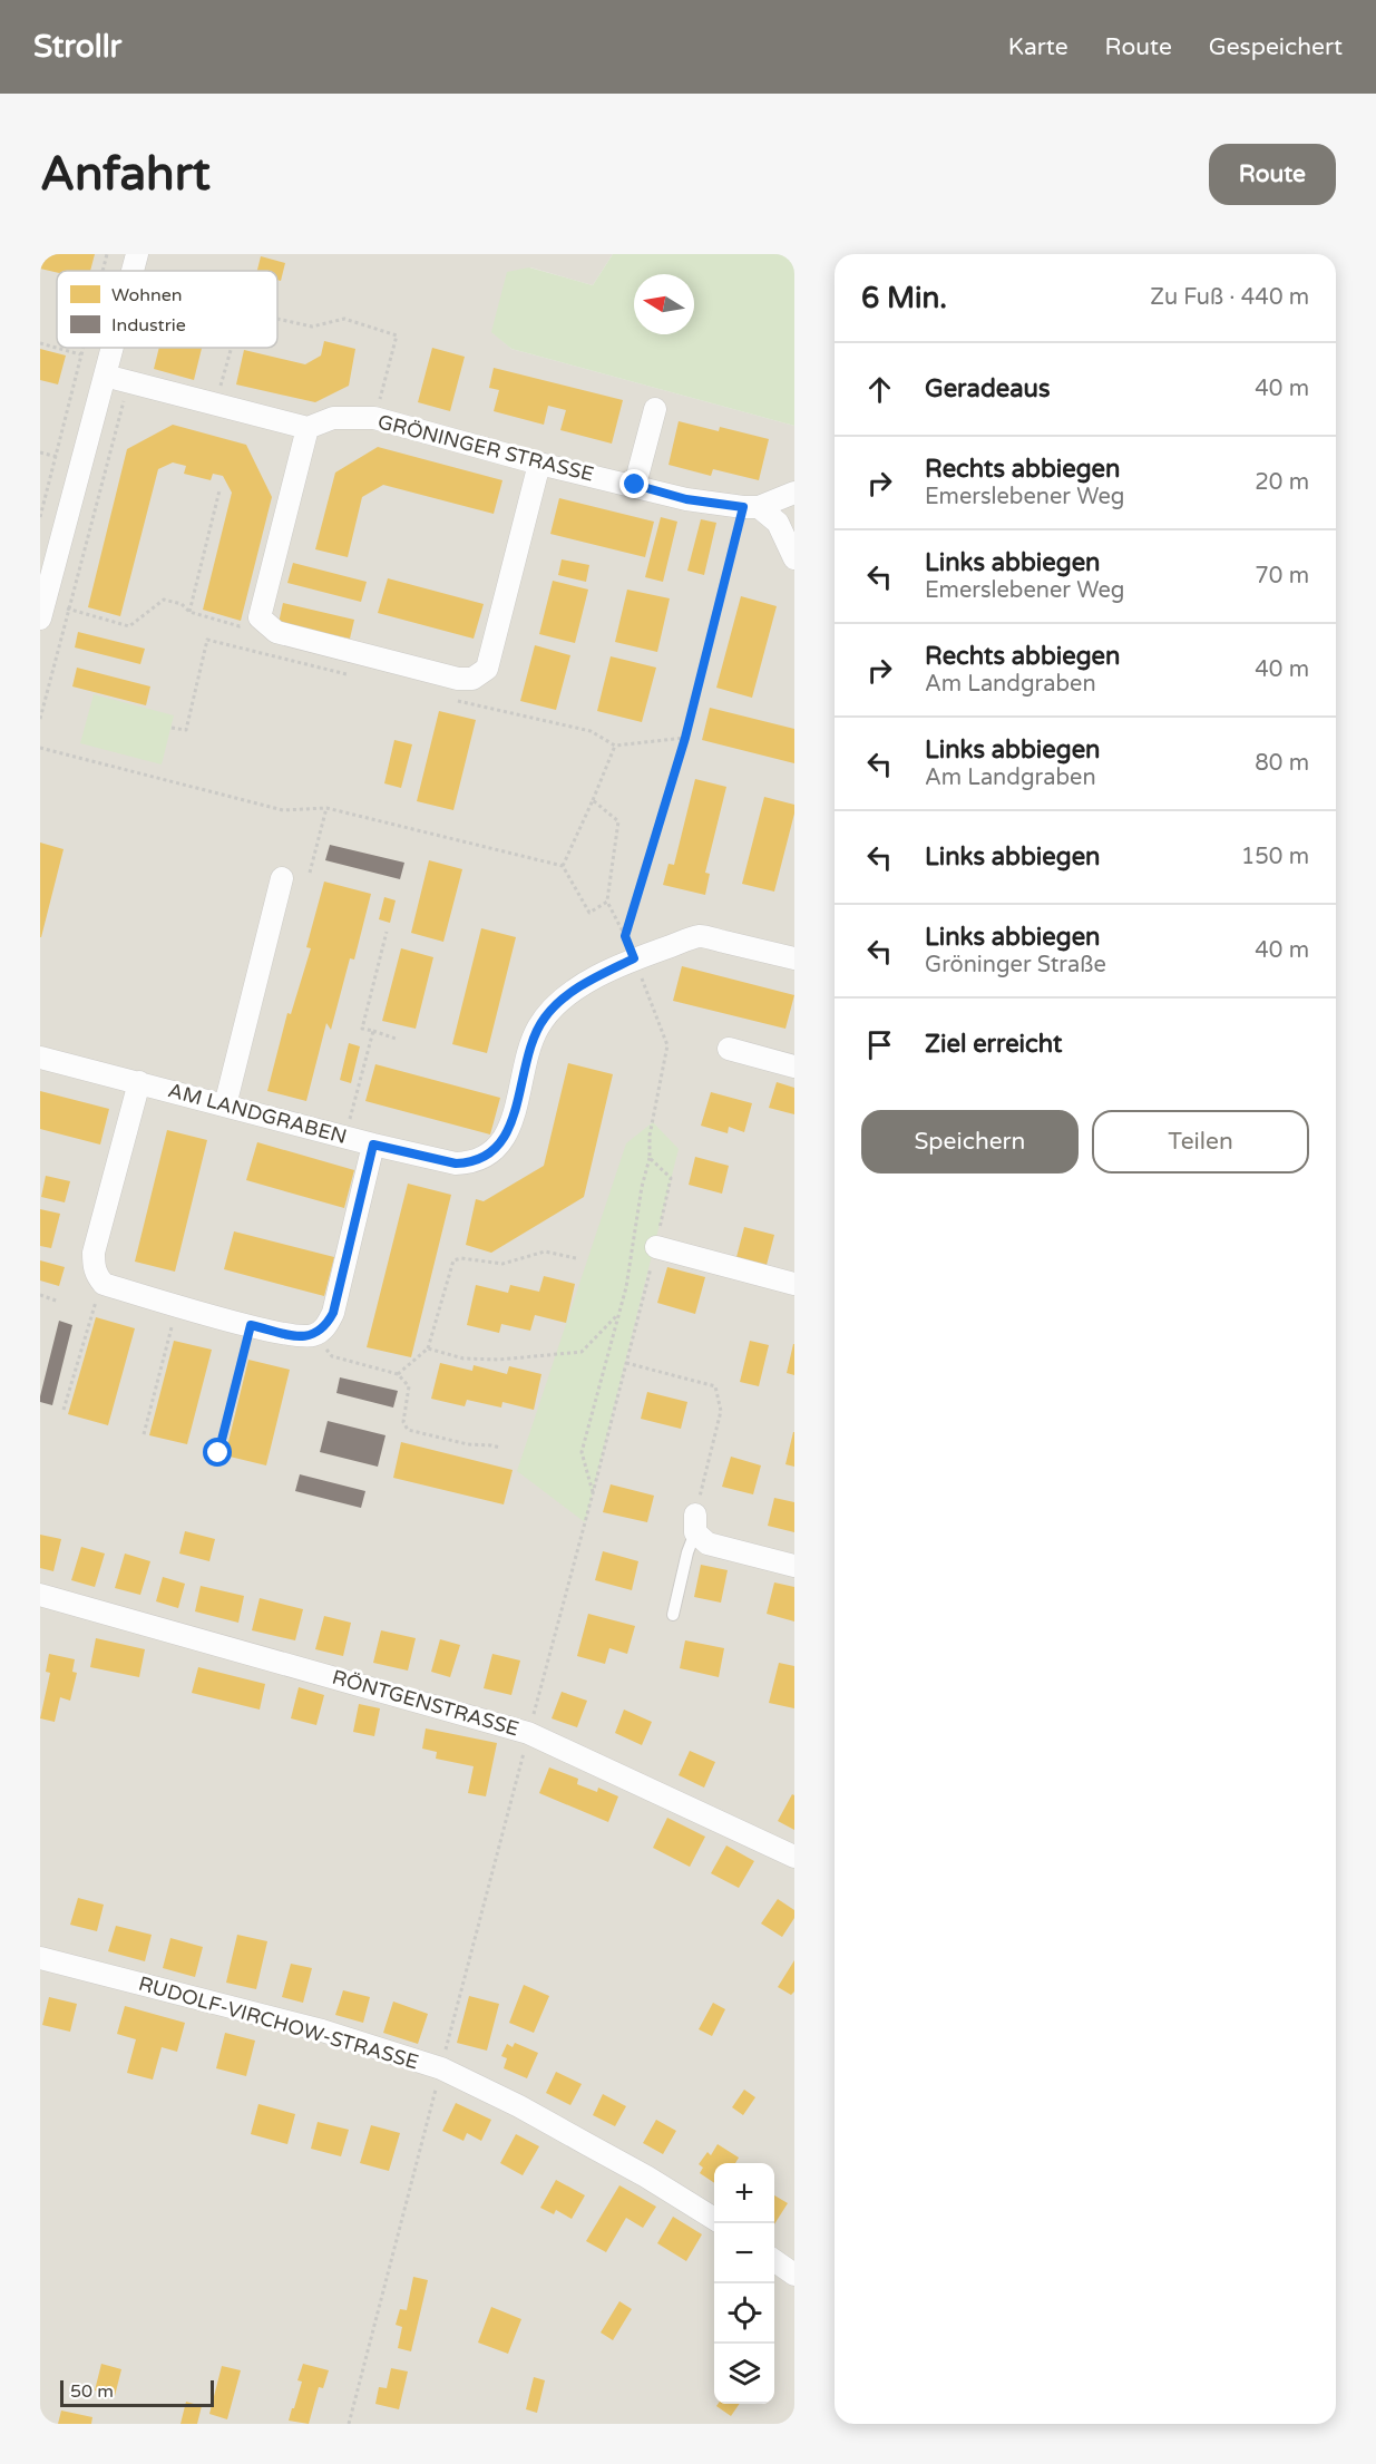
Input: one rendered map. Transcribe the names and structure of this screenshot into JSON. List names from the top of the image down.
{
  "streets": {
    "street": [
      "GRÖNINGER STRASSE",
      "AM LANDGRABEN",
      "RÖNTGENSTRASSE",
      "RUDOLF-VIRCHOW-STRASSE"
    ]
  },
  "legend": ["Wohnen", "Industrie"],
  "scale_bar": "50 m",
  "north": "left",
  "page": {
    "header": "Strollr",
    "nav": ["Karte", "Route", "Gespeichert"],
    "buttons": [
      "Route",
      ["Speichern", "Teilen"]
    ],
    "title": "Anfahrt",
    "heading": ["6 Min.", "Zu Fuß · 440 m"],
    "list": [
      ["Geradeaus", "40 m"],
      ["Rechts abbiegen", "Emerslebener Weg", "20 m"],
      ["Links abbiegen", "Emerslebener Weg", "70 m"],
      ["Rechts abbiegen", "Am Landgraben", "40 m"],
      ["Links abbiegen", "Am Landgraben", "80 m"],
      ["Links abbiegen", "150 m"],
      ["Links abbiegen", "Gröninger Straße", "40 m"],
      "Ziel erreicht"
    ],
    "map_buttons": ["+", "−"],
    "scale": "50 m"
  }
}
